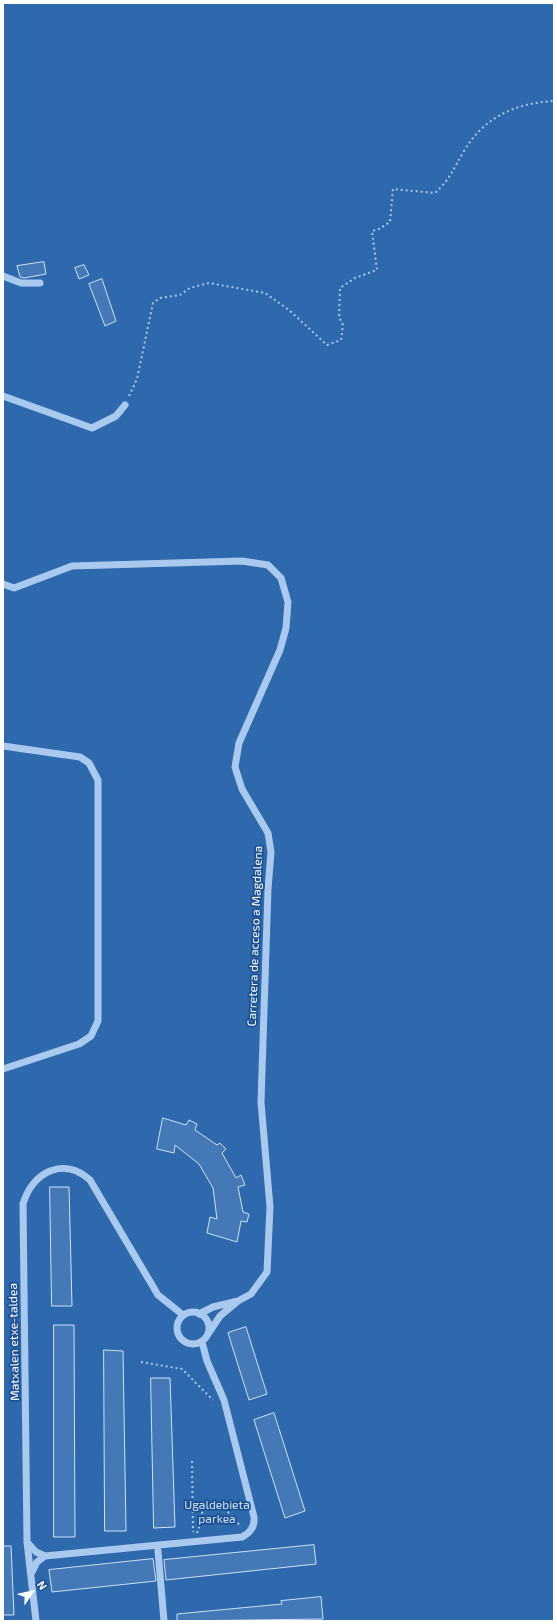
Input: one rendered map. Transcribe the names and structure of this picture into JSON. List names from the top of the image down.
{
  "streets": {
    "street": ["Carretera de acceso a Magdalena", "Matxalen etxe-taldea"]
  },
  "crossings": [
    ["Carretera de acceso a Magdalena", "Matxalen etxe-taldea"]
  ],
  "parks": ["Ugaldebieta parkea"],
  "north": "top right"
}
